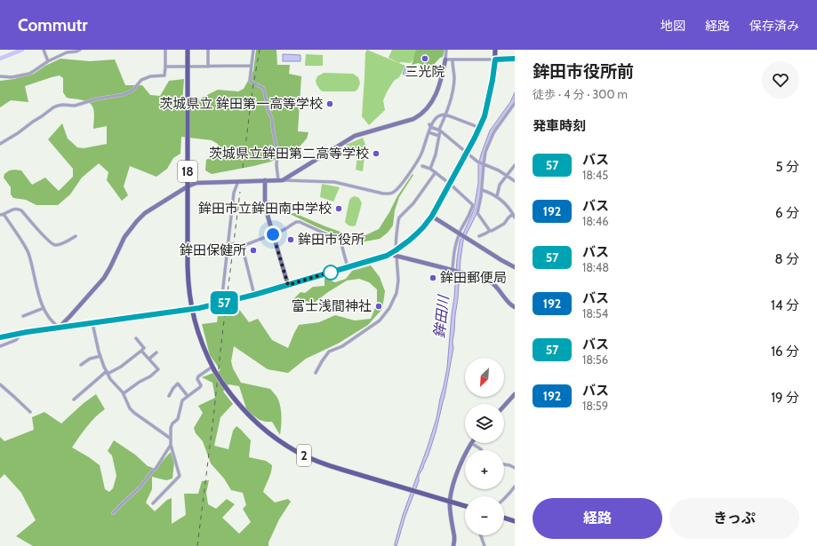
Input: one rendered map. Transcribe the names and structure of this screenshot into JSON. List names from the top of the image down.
{
  "streets": {
    "main road": ["18", "2"]
  },
  "crossings": [
    ["18", "2"]
  ],
  "water": ["鉾田川"],
  "places": [
    "三光院",
    "茨城県立 鉾田第一高等学校",
    "茨城県立鉾田第二高等学校",
    "鉾田市立鉾田南中学校",
    "鉾田市役所",
    "鉾田保健所",
    "鉾田郵便局",
    "富士浅間神社"
  ],
  "lines": ["bus line 57"],
  "north": "bottom left",
  "page": {
    "header": "Commutr",
    "nav": ["地図", "経路", "保存済み"],
    "on_map": "57",
    "heading": [
      ["鉾田市役所前", "徒歩 · 4 分 · 300 m"],
      "発車時刻"
    ],
    "list": [
      {
        "mark": "57",
        "name": "バス",
        "note": "18:45",
        "value": "5 分"
      },
      {
        "mark": "192",
        "name": "バス",
        "note": "18:46",
        "value": "6 分"
      },
      {
        "mark": "57",
        "name": "バス",
        "note": "18:48",
        "value": "8 分"
      },
      {
        "mark": "192",
        "name": "バス",
        "note": "18:54",
        "value": "14 分"
      },
      {
        "mark": "57",
        "name": "バス",
        "note": "18:56",
        "value": "16 分"
      },
      {
        "mark": "192",
        "name": "バス",
        "note": "18:59",
        "value": "19 分"
      }
    ],
    "map_buttons": ["+", "−"],
    "buttons": ["経路", "きっぷ"]
  }
}
